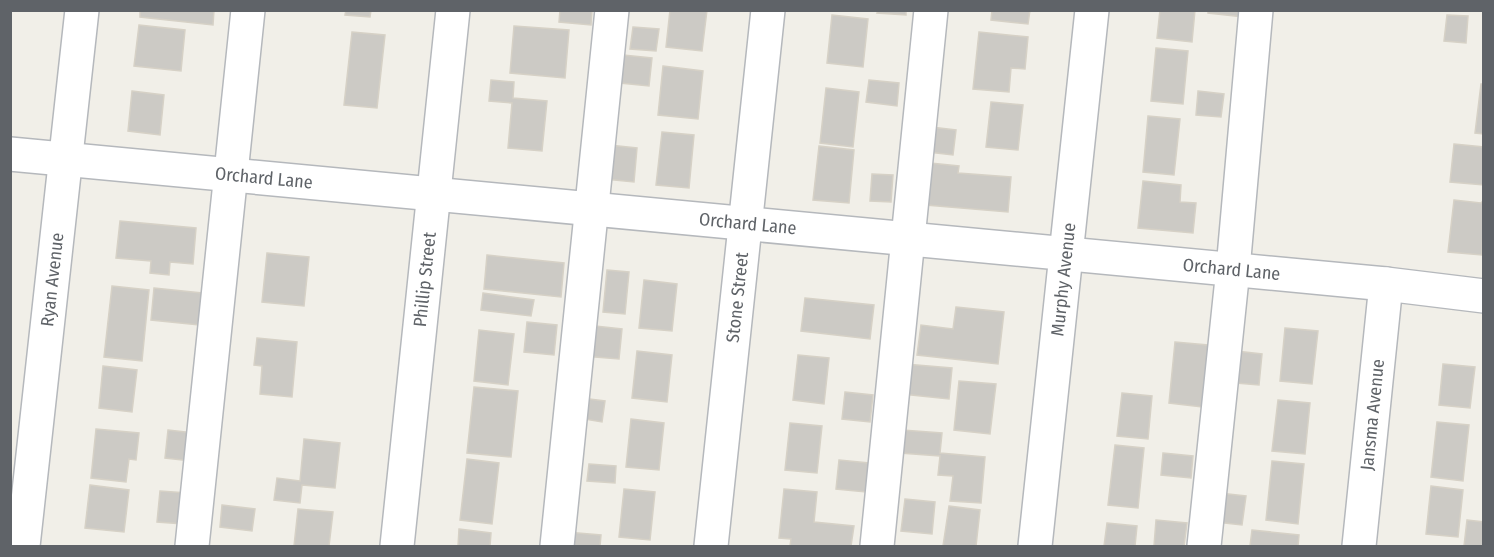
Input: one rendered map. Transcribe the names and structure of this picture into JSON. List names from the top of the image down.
{
  "streets": {
    "street": [
      "Orchard Lane",
      "Phillip Street",
      "Murphy Avenue",
      "Ryan Avenue",
      "Stone Street",
      "Jansma Avenue"
    ]
  },
  "crossings": [
    ["Orchard Lane", "Phillip Street"],
    ["Orchard Lane", "Murphy Avenue"],
    ["Orchard Lane", "Ryan Avenue"],
    ["Orchard Lane", "Stone Street"],
    ["Orchard Lane", "Jansma Avenue"]
  ]
}
